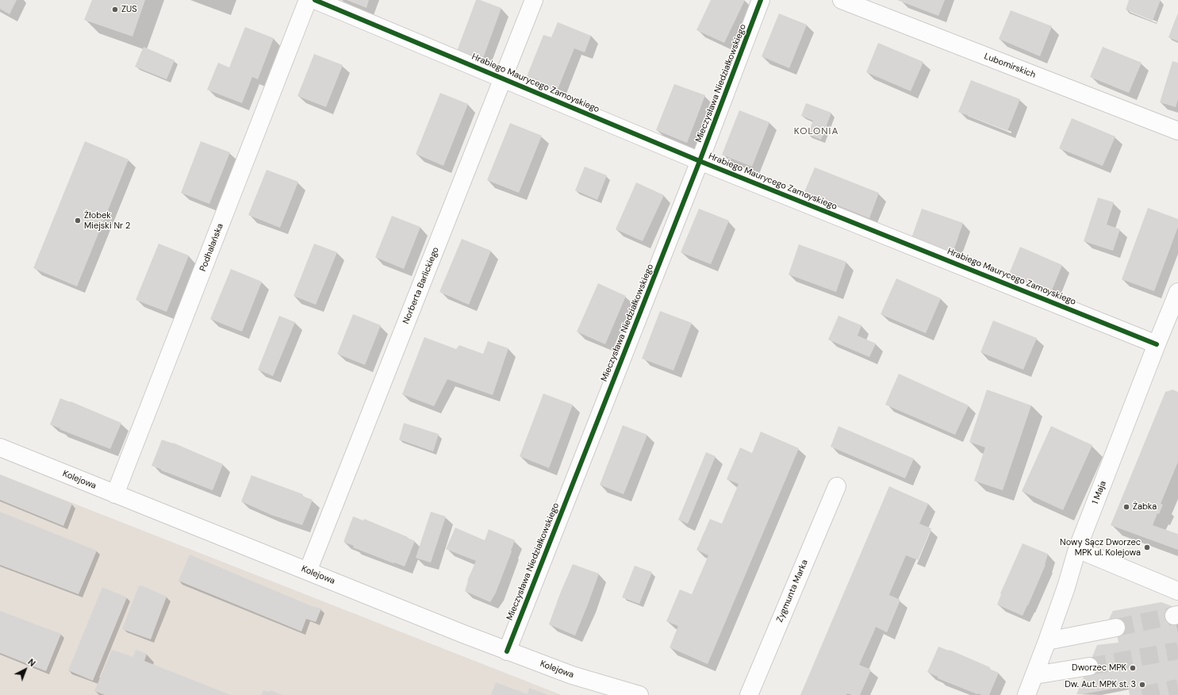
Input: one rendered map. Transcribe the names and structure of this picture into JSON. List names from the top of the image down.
{
  "streets": {
    "street": [
      "Lubomirskich",
      "Hrabiego Maurycego Zamoyskiego",
      "Mieczysława Niedziałkowskiego",
      "Podhalańska",
      "Norberta Barlickiego",
      "Kolejowa",
      "1 Maja",
      "Zygmunta Marka"
    ]
  },
  "crossings": [
    ["Hrabiego Maurycego Zamoyskiego", "Mieczysława Niedziałkowskiego"],
    ["Hrabiego Maurycego Zamoyskiego", "Norberta Barlickiego"],
    ["Hrabiego Maurycego Zamoyskiego", "1 Maja"],
    ["Mieczysława Niedziałkowskiego", "Kolejowa"],
    ["Podhalańska", "Kolejowa"],
    ["Norberta Barlickiego", "Kolejowa"]
  ],
  "districts": ["KOLONIA"],
  "places": [
    "ZUS",
    "Żłobek Miejski Nr 2",
    "Żabka",
    "Nowy Sącz Dworzec MPK ul. Kolejowa",
    "Dworzec MPK",
    "Dw. Aut. MPK st. 3"
  ],
  "north": "top right"
}
